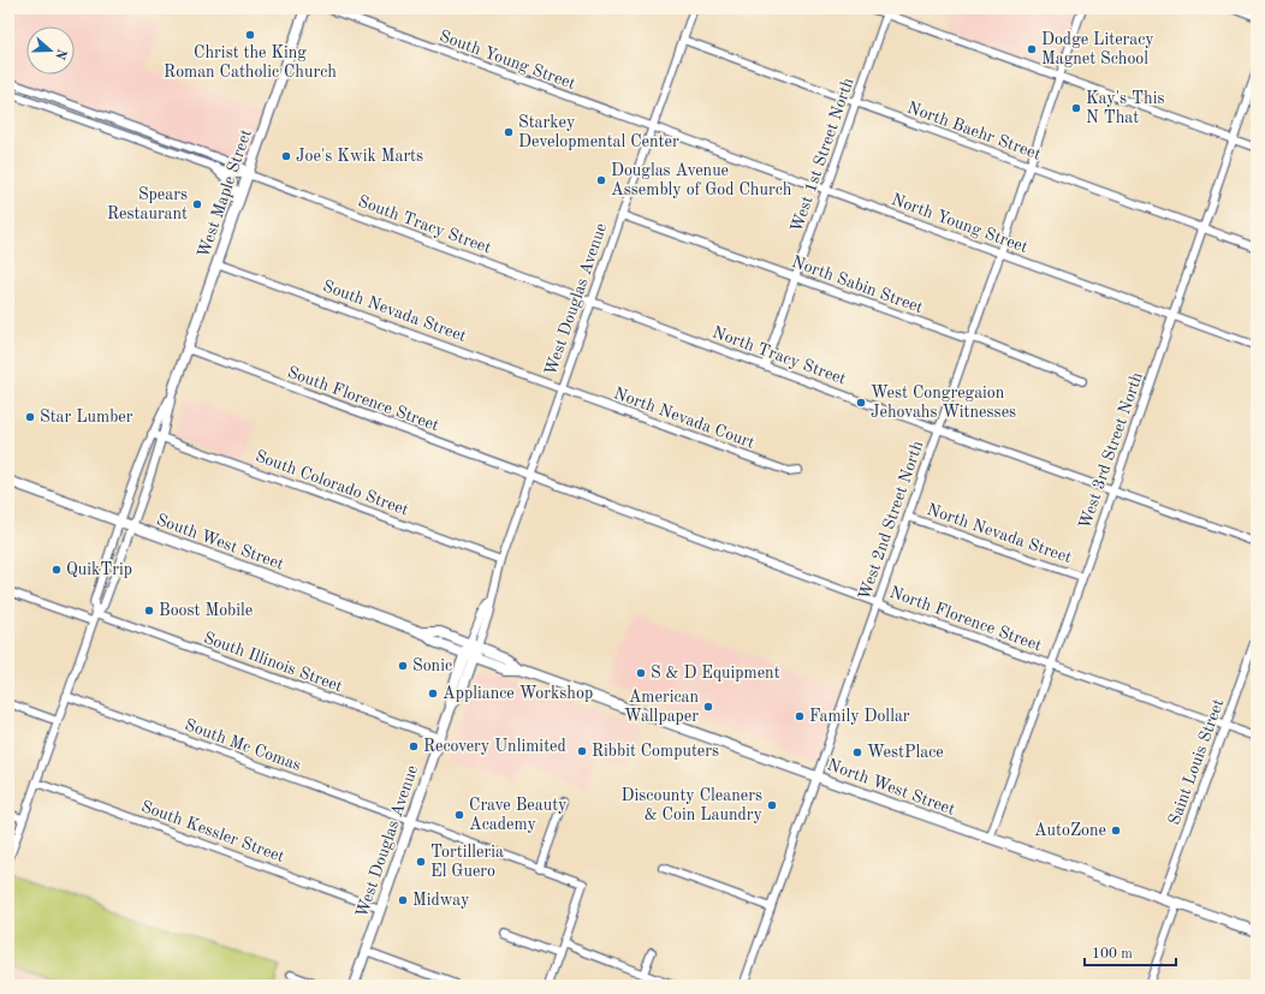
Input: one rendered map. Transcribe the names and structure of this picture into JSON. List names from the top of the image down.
{
  "streets": {
    "main road": [
      "West Maple Street",
      "West Douglas Avenue",
      "South West Street",
      "North West Street"
    ],
    "street": [
      "South Young Street",
      "North Baehr Street",
      "West 1st Street North",
      "North Young Street",
      "South Tracy Street",
      "North Sabin Street",
      "South Nevada Street",
      "North Tracy Street",
      "South Florence Street",
      "North Nevada Court",
      "West 3rd Street North",
      "South Colorado Street",
      "West 2nd Street North",
      "North Nevada Street",
      "North Florence Street",
      "South Illinois Street",
      "South Mc Comas",
      "Saint Louis Street",
      "South Kessler Street"
    ]
  },
  "crossings": [
    ["South Young Street", "North Young Street"],
    ["South Young Street", "West Douglas Avenue"],
    ["North Baehr Street", "West 1st Street North"],
    ["North Baehr Street", "West Douglas Avenue"],
    ["North Baehr Street", "West 3rd Street North"],
    ["North Baehr Street", "West 2nd Street North"],
    ["West 1st Street North", "North Young Street"],
    ["West 1st Street North", "North Sabin Street"],
    ["West 1st Street North", "North Tracy Street"],
    ["West Maple Street", "South Tracy Street"],
    ["West Maple Street", "South Nevada Street"],
    ["West Maple Street", "South Florence Street"],
    ["West Maple Street", "South Colorado Street"],
    ["West Maple Street", "South West Street"],
    ["West Maple Street", "South Illinois Street"],
    ["West Maple Street", "South Mc Comas"],
    ["West Maple Street", "South Kessler Street"],
    ["North Young Street", "West Douglas Avenue"],
    ["North Young Street", "West 3rd Street North"],
    ["North Young Street", "West 2nd Street North"],
    ["South Tracy Street", "West Douglas Avenue"],
    ["South Tracy Street", "North Tracy Street"],
    ["North Sabin Street", "West Douglas Avenue"],
    ["North Sabin Street", "West 2nd Street North"],
    ["West Douglas Avenue", "South Nevada Street"],
    ["West Douglas Avenue", "North Tracy Street"],
    ["West Douglas Avenue", "South Florence Street"],
    ["West Douglas Avenue", "North Nevada Court"],
    ["West Douglas Avenue", "South Colorado Street"],
    ["West Douglas Avenue", "South West Street"],
    ["West Douglas Avenue", "North Florence Street"],
    ["West Douglas Avenue", "South Illinois Street"],
    ["West Douglas Avenue", "South Mc Comas"],
    ["West Douglas Avenue", "North West Street"],
    ["West Douglas Avenue", "South Kessler Street"],
    ["South Nevada Street", "North Nevada Court"],
    ["North Tracy Street", "West 3rd Street North"],
    ["North Tracy Street", "West 2nd Street North"],
    ["South Florence Street", "North Florence Street"],
    ["West 3rd Street North", "North Nevada Street"],
    ["West 3rd Street North", "North Florence Street"],
    ["West 3rd Street North", "North West Street"],
    ["West 2nd Street North", "North Nevada Street"],
    ["West 2nd Street North", "North Florence Street"],
    ["West 2nd Street North", "North West Street"],
    ["South West Street", "North West Street"],
    ["North Florence Street", "Saint Louis Street"],
    ["Saint Louis Street", "North West Street"]
  ],
  "places": [
    "Christ the King Roman Catholic Church",
    "Dodge Literacy Magnet School",
    "Kay's This N That",
    "Starkey Developmental Center",
    "Joe's Kwik Marts",
    "Douglas Avenue Assembly of God Church",
    "Spears Restaurant",
    "West Congregaion Jehovahs Witnesses",
    "Star Lumber",
    "QuikTrip",
    "Boost Mobile",
    "Sonic",
    "S & D Equipment",
    "Appliance Workshop",
    "American Wallpaper",
    "Family Dollar",
    "Recovery Unlimited",
    "Ribbit Computers",
    "WestPlace",
    "Discounty Cleaners & Coin Laundry",
    "Crave Beauty Academy",
    "AutoZone",
    "Tortilleria El Guero",
    "Midway"
  ],
  "scale_bar": "100 m",
  "north": "right"
}
